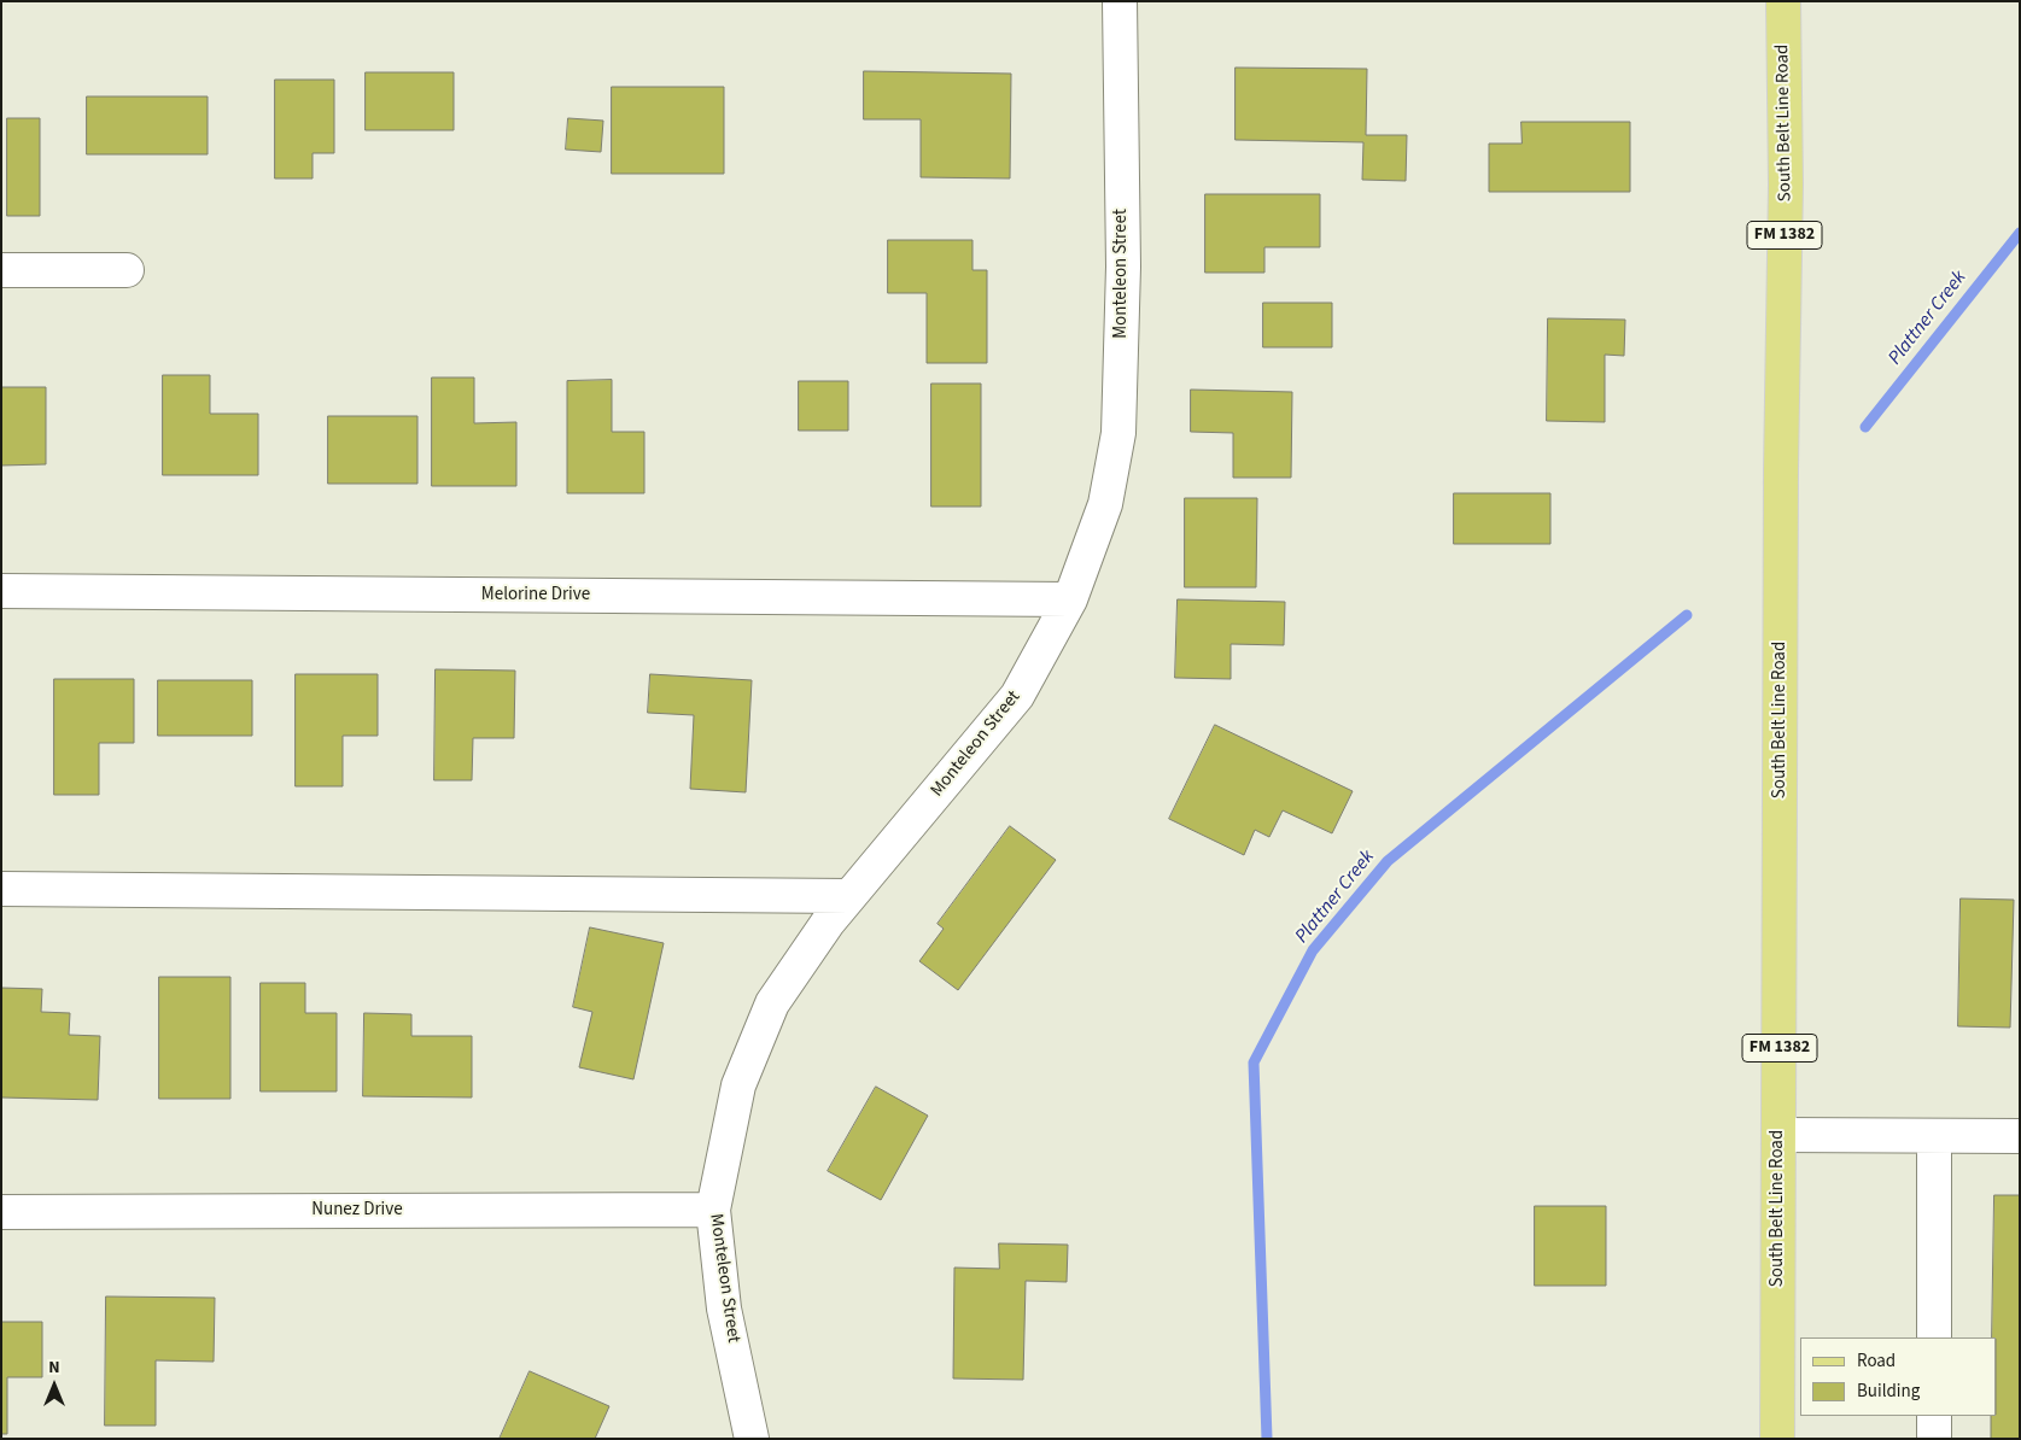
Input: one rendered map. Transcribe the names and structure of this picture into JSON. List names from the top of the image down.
{
  "streets": {
    "main road": ["South Belt Line Road", "FM 1382"],
    "street": ["Monteleon Street", "Melorine Drive", "Nunez Drive"]
  },
  "crossings": [
    ["Monteleon Street", "Melorine Drive"],
    ["Monteleon Street", "Nunez Drive"]
  ],
  "water": ["Plattner Creek"],
  "legend": ["Road", "Building"],
  "north": "top"
}
